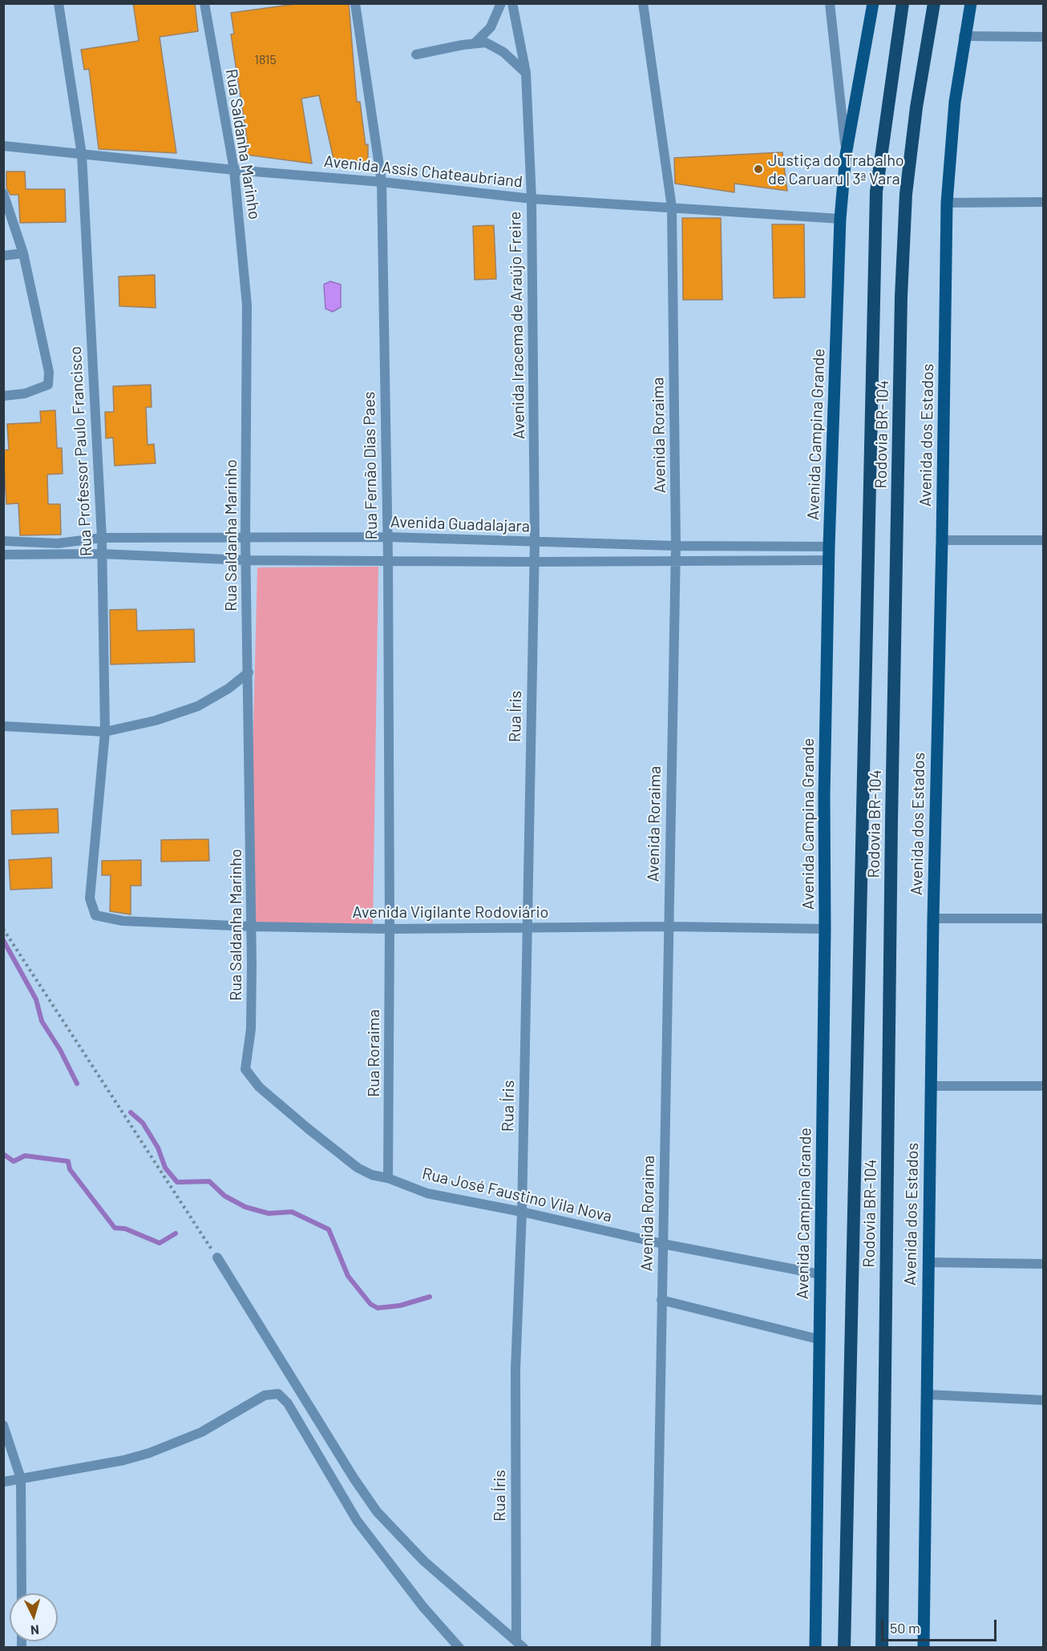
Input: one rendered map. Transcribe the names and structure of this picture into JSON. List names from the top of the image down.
{
  "streets": {
    "highway": ["Rodovia BR-104"],
    "main road": ["Avenida Campina Grande", "Avenida dos Estados"],
    "street": [
      "Rua Saldanha Marinho",
      "Avenida Assis Chateaubriand",
      "Avenida Iracema de Araújo Freire",
      "Avenida Roraima",
      "Rua Professor Paulo Francisco",
      "Rua Fernão Dias Paes",
      "Avenida Guadalajara",
      "Rua Íris",
      "Avenida Vigilante Rodoviário",
      "Rua Roraima",
      "Rua José Faustino Vila Nova"
    ]
  },
  "crossings": [
    ["Rua Saldanha Marinho", "Avenida Assis Chateaubriand"],
    ["Rua Saldanha Marinho", "Avenida Guadalajara"],
    ["Rua Saldanha Marinho", "Avenida Vigilante Rodoviário"],
    ["Rua Saldanha Marinho", "Rua José Faustino Vila Nova"],
    ["Avenida Assis Chateaubriand", "Avenida Iracema de Araújo Freire"],
    ["Avenida Assis Chateaubriand", "Avenida Campina Grande"],
    ["Avenida Assis Chateaubriand", "Avenida Roraima"],
    ["Avenida Assis Chateaubriand", "Rua Professor Paulo Francisco"],
    ["Avenida Assis Chateaubriand", "Rua Fernão Dias Paes"],
    ["Avenida Iracema de Araújo Freire", "Avenida Guadalajara"],
    ["Avenida Iracema de Araújo Freire", "Rua Íris"],
    ["Avenida Campina Grande", "Avenida Guadalajara"],
    ["Avenida Campina Grande", "Avenida Vigilante Rodoviário"],
    ["Avenida Campina Grande", "Rua José Faustino Vila Nova"],
    ["Avenida Roraima", "Avenida Guadalajara"],
    ["Avenida Roraima", "Avenida Vigilante Rodoviário"],
    ["Avenida Roraima", "Rua José Faustino Vila Nova"],
    ["Rua Professor Paulo Francisco", "Avenida Guadalajara"],
    ["Rua Professor Paulo Francisco", "Avenida Vigilante Rodoviário"],
    ["Rua Fernão Dias Paes", "Avenida Guadalajara"],
    ["Rua Fernão Dias Paes", "Avenida Vigilante Rodoviário"],
    ["Rua Fernão Dias Paes", "Rua Roraima"],
    ["Rua Íris", "Avenida Vigilante Rodoviário"],
    ["Rua Íris", "Rua José Faustino Vila Nova"],
    ["Avenida Vigilante Rodoviário", "Rua Roraima"],
    ["Rua Roraima", "Rua José Faustino Vila Nova"]
  ],
  "places": ["Justiça do Trabalho de Caruaru | 3ª Vara"],
  "house_numbers": ["1815"],
  "scale_bar": "50 m",
  "north": "bottom"
}
